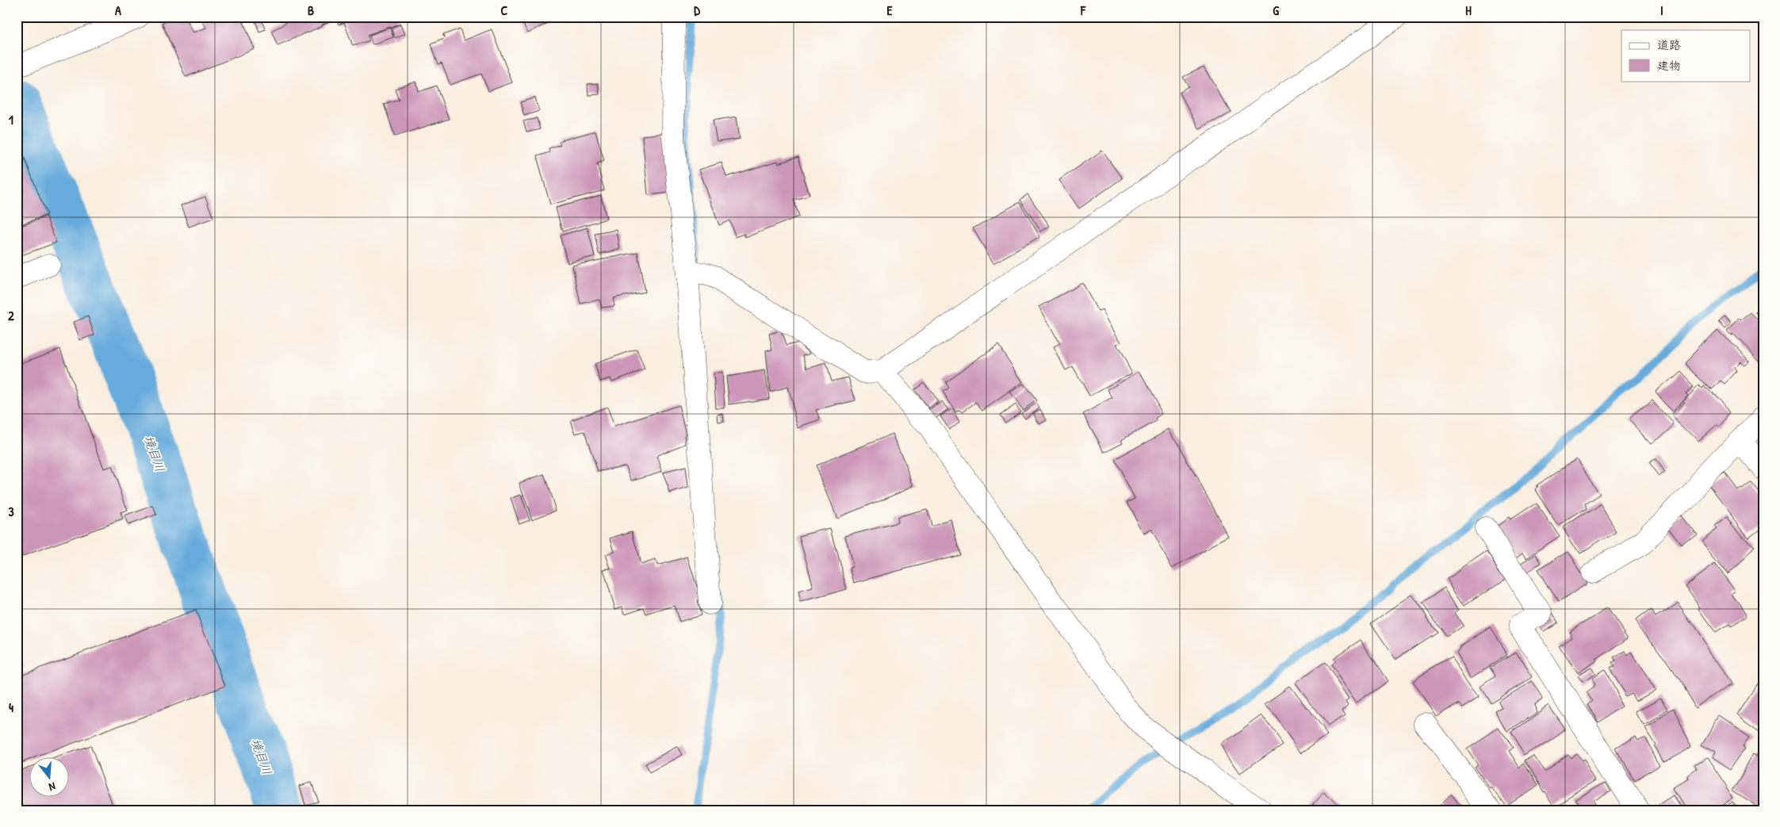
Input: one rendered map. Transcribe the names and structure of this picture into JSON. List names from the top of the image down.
{
  "water": ["境目川"],
  "legend": ["道路", "建物"],
  "north": "bottom",
  "grid": {
    "columns": [
      "A",
      "B",
      "C",
      "D",
      "E",
      "F",
      "G",
      "H",
      "I"
    ],
    "rows": [
      "1",
      "2",
      "3",
      "4"
    ]
  }
}
